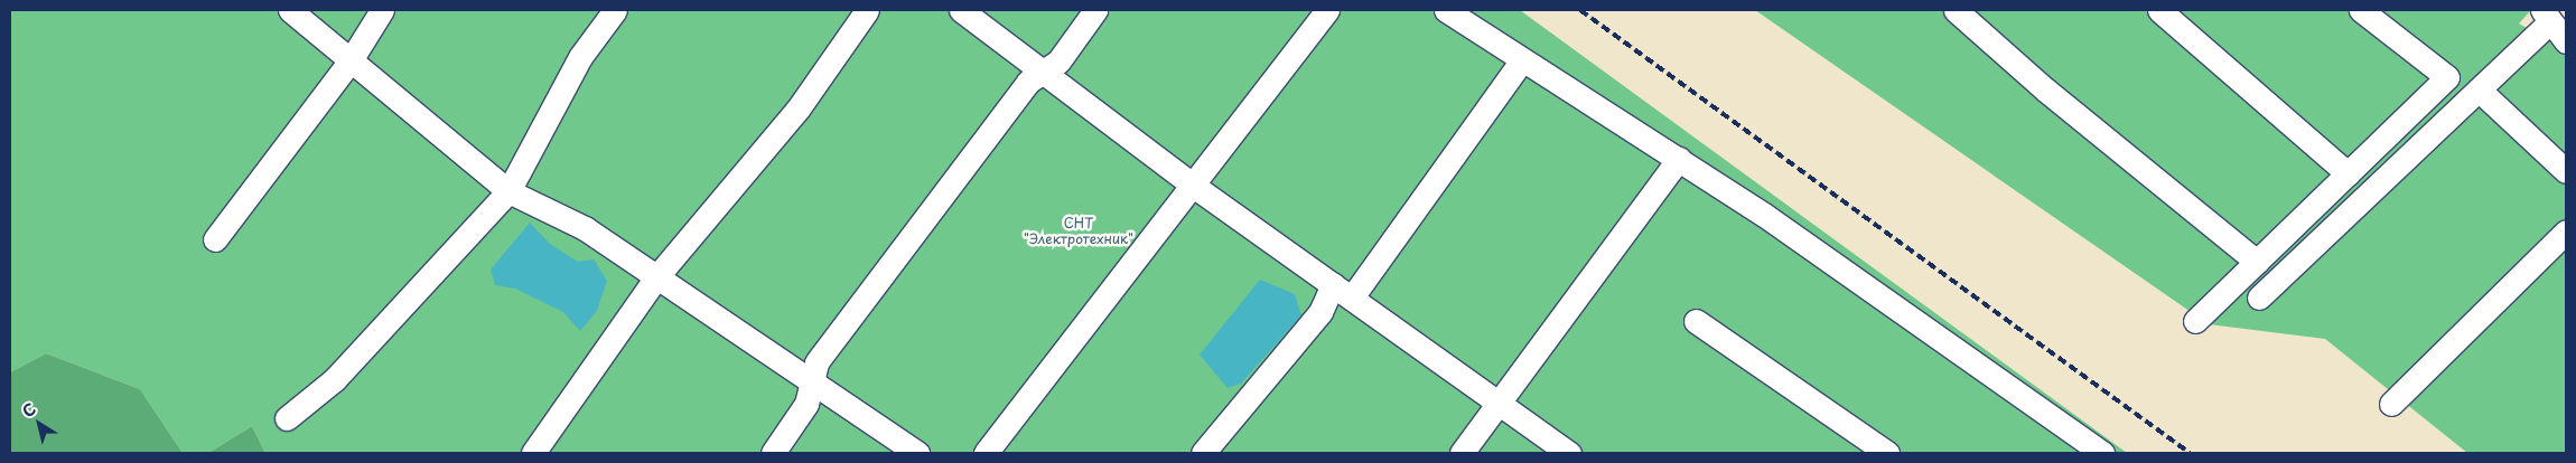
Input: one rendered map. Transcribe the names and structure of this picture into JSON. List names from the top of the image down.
{
  "parks": ["СНТ \"Электротехник\""],
  "north": "top left"
}
